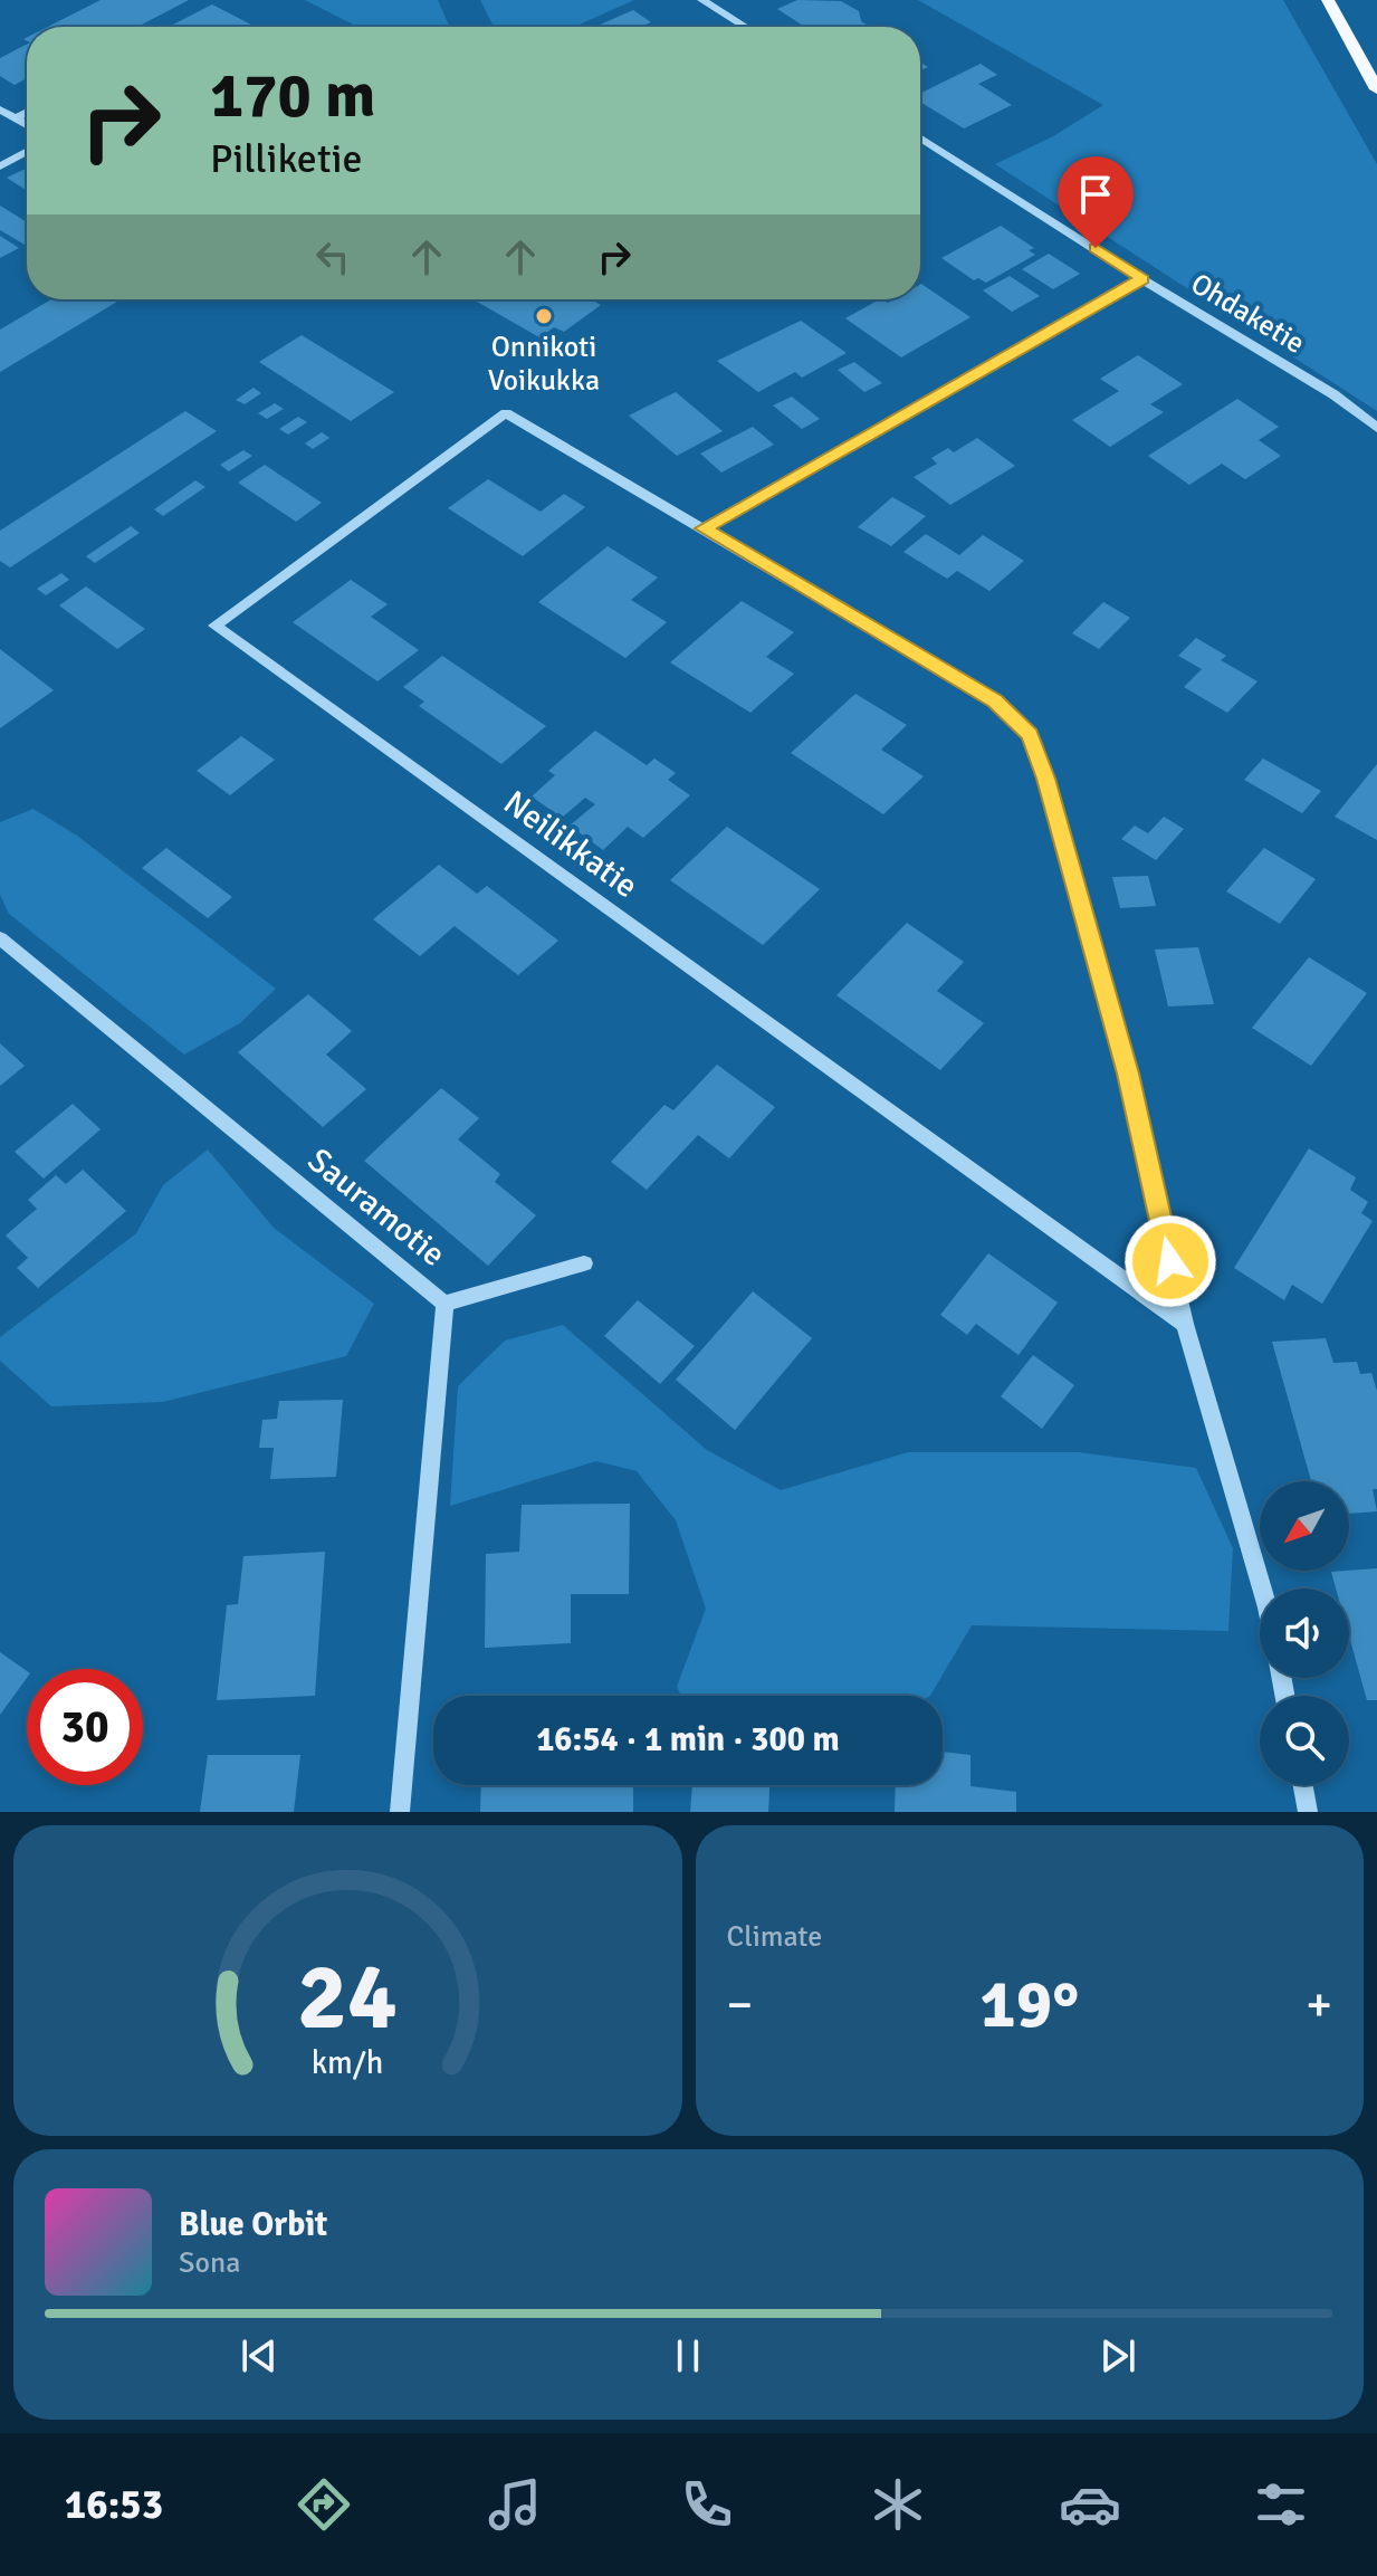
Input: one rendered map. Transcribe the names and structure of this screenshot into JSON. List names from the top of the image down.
{
  "streets": {
    "street": ["Ohdaketie", "Neilikkatie", "Sauramotie"]
  },
  "places": ["Onnikoti Voikukka"],
  "north": "bottom left",
  "page": {
    "turn": ["170 m", "Pilliketie"],
    "limit": "30",
    "trip": "16:54 · 1 min · 300 m",
    "tile": "Climate",
    "heat": ["−", "19°", "+"],
    "song": ["Blue Orbit", "Sona"],
    "tabs": "16:53",
    "gauge": ["24", "km/h"]
  }
}
